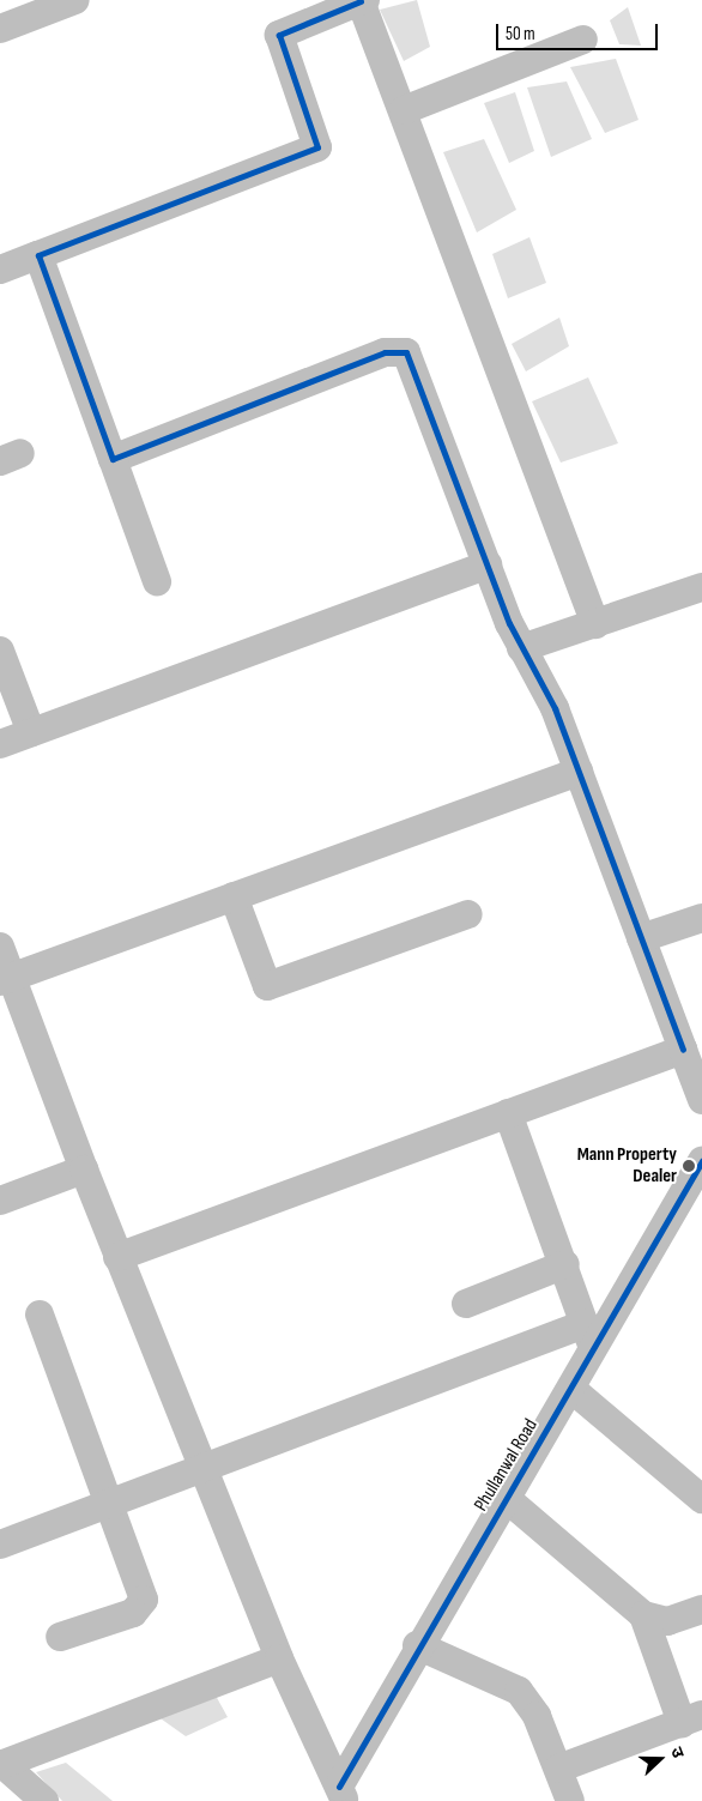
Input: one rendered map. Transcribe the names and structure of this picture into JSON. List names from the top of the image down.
{
  "streets": {
    "street": ["Phullanwal Road"]
  },
  "places": ["Mann Property Dealer"],
  "scale_bar": "50 m",
  "north": "right"
}
